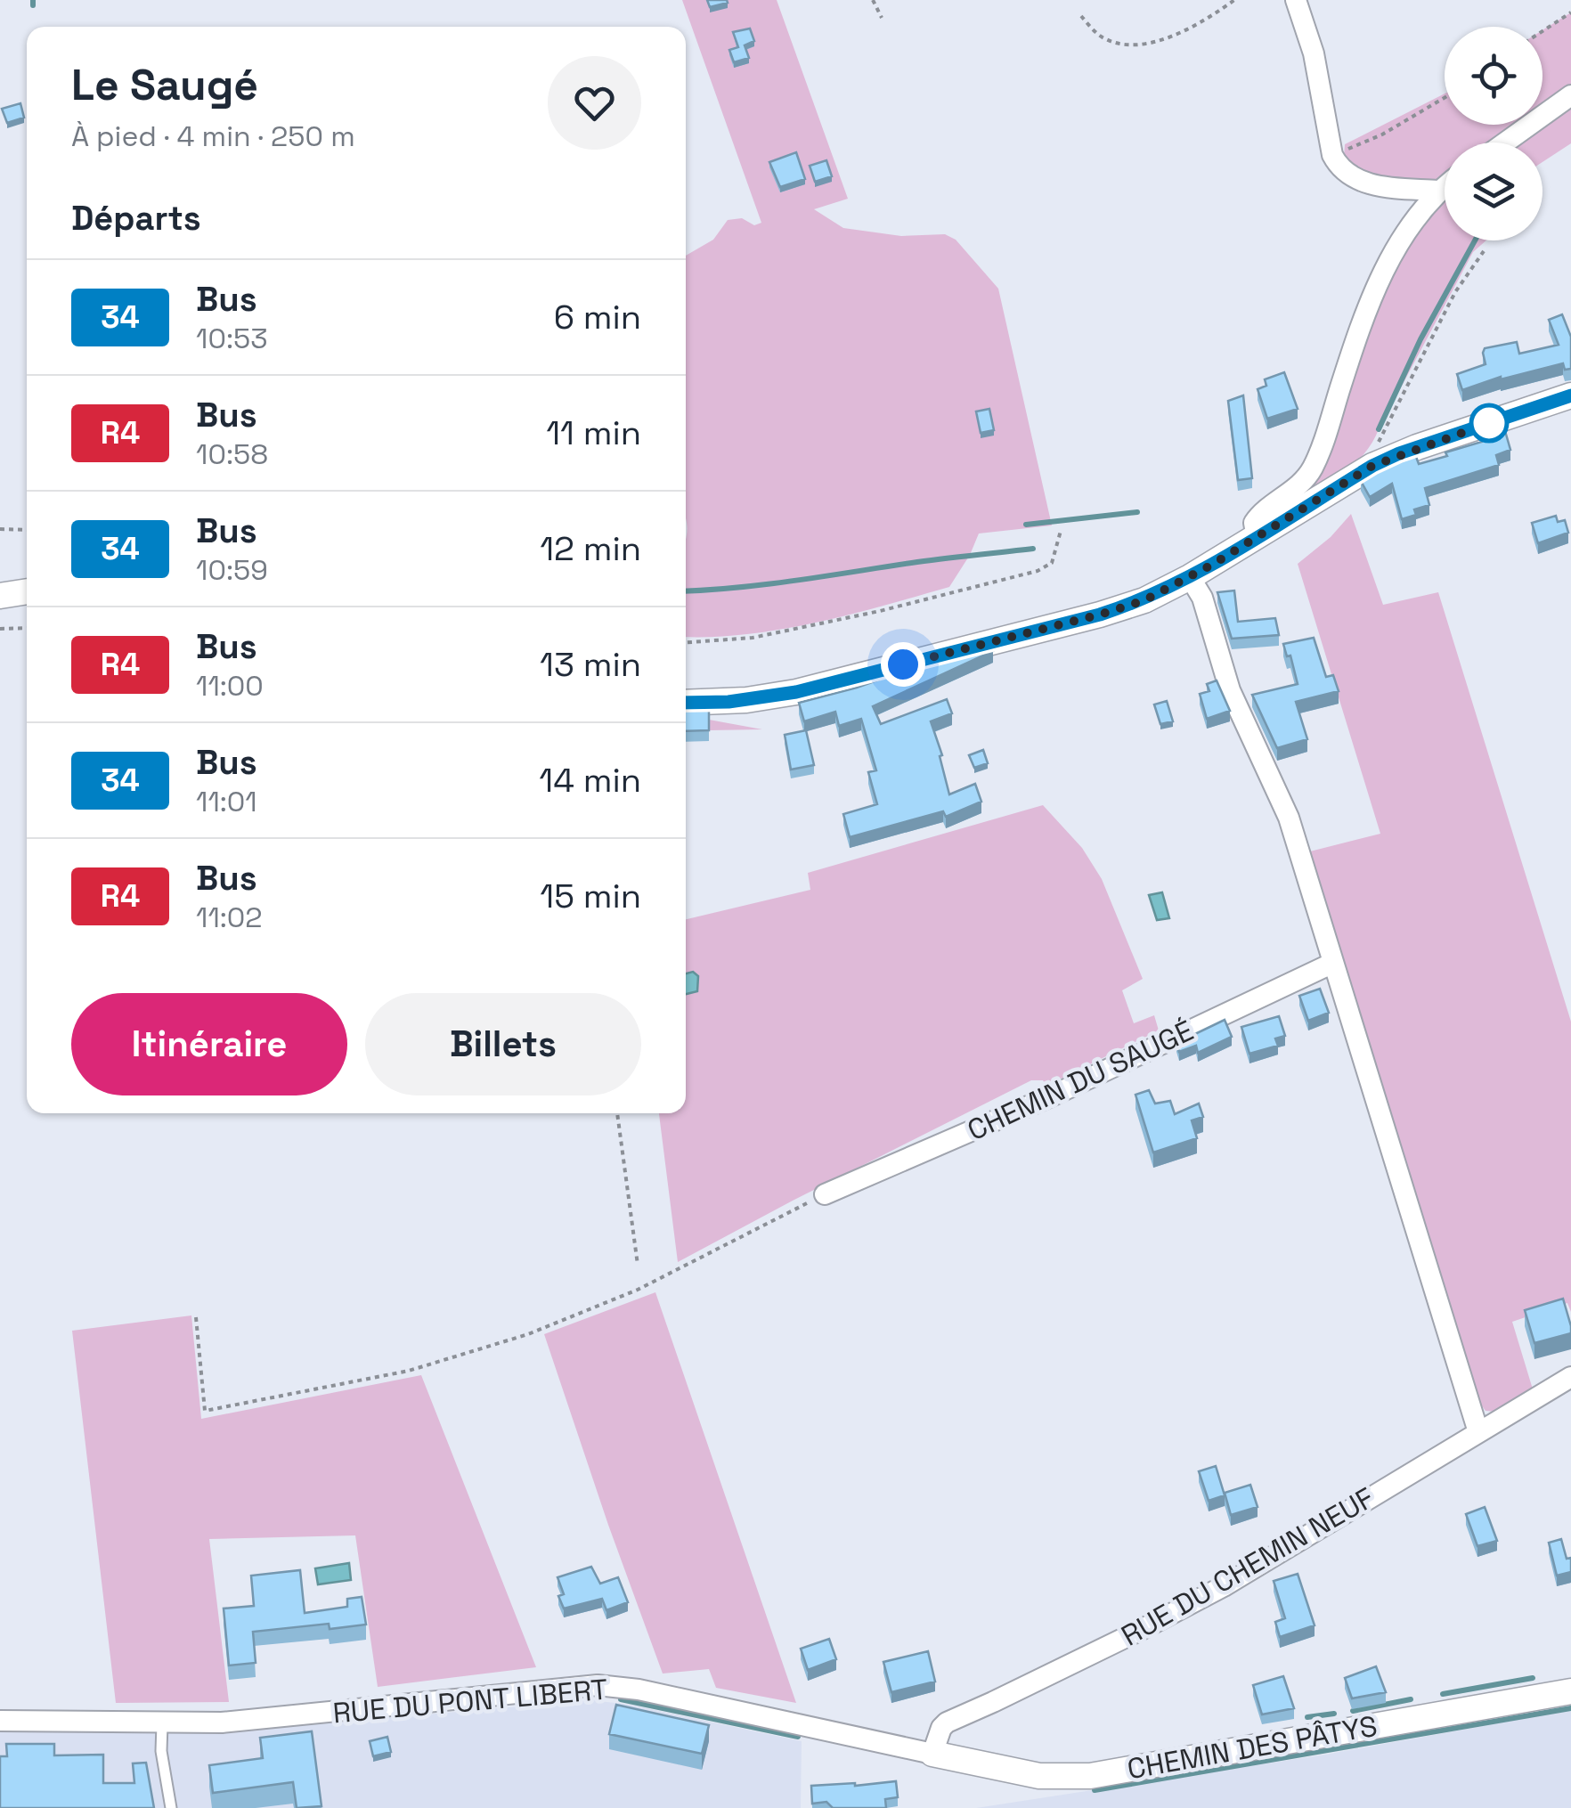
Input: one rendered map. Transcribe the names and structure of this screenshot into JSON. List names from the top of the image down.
{
  "streets": {
    "street": [
      "CHEMIN DU SAUGÉ",
      "RUE DU CHEMIN NEUF",
      "RUE DU PONT LIBERT",
      "CHEMIN DES PÂTYS"
    ]
  },
  "crossings": [
    ["RUE DU CHEMIN NEUF", "RUE DU PONT LIBERT"],
    ["RUE DU CHEMIN NEUF", "CHEMIN DES PÂTYS"],
    ["RUE DU PONT LIBERT", "CHEMIN DES PÂTYS"]
  ],
  "lines": ["bus line 34"],
  "page": {
    "heading": [
      ["Le Saugé", "À pied · 4 min · 250 m"],
      "Départs"
    ],
    "list": [
      {
        "mark": "34",
        "name": "Bus",
        "note": "10:53",
        "value": "6 min"
      },
      {
        "mark": "R4",
        "name": "Bus",
        "note": "10:58",
        "value": "11 min"
      },
      {
        "mark": "34",
        "name": "Bus",
        "note": "10:59",
        "value": "12 min"
      },
      {
        "mark": "R4",
        "name": "Bus",
        "note": "11:00",
        "value": "13 min"
      },
      {
        "mark": "34",
        "name": "Bus",
        "note": "11:01",
        "value": "14 min"
      },
      {
        "mark": "R4",
        "name": "Bus",
        "note": "11:02",
        "value": "15 min"
      }
    ],
    "buttons": ["Itinéraire", "Billets"]
  }
}
